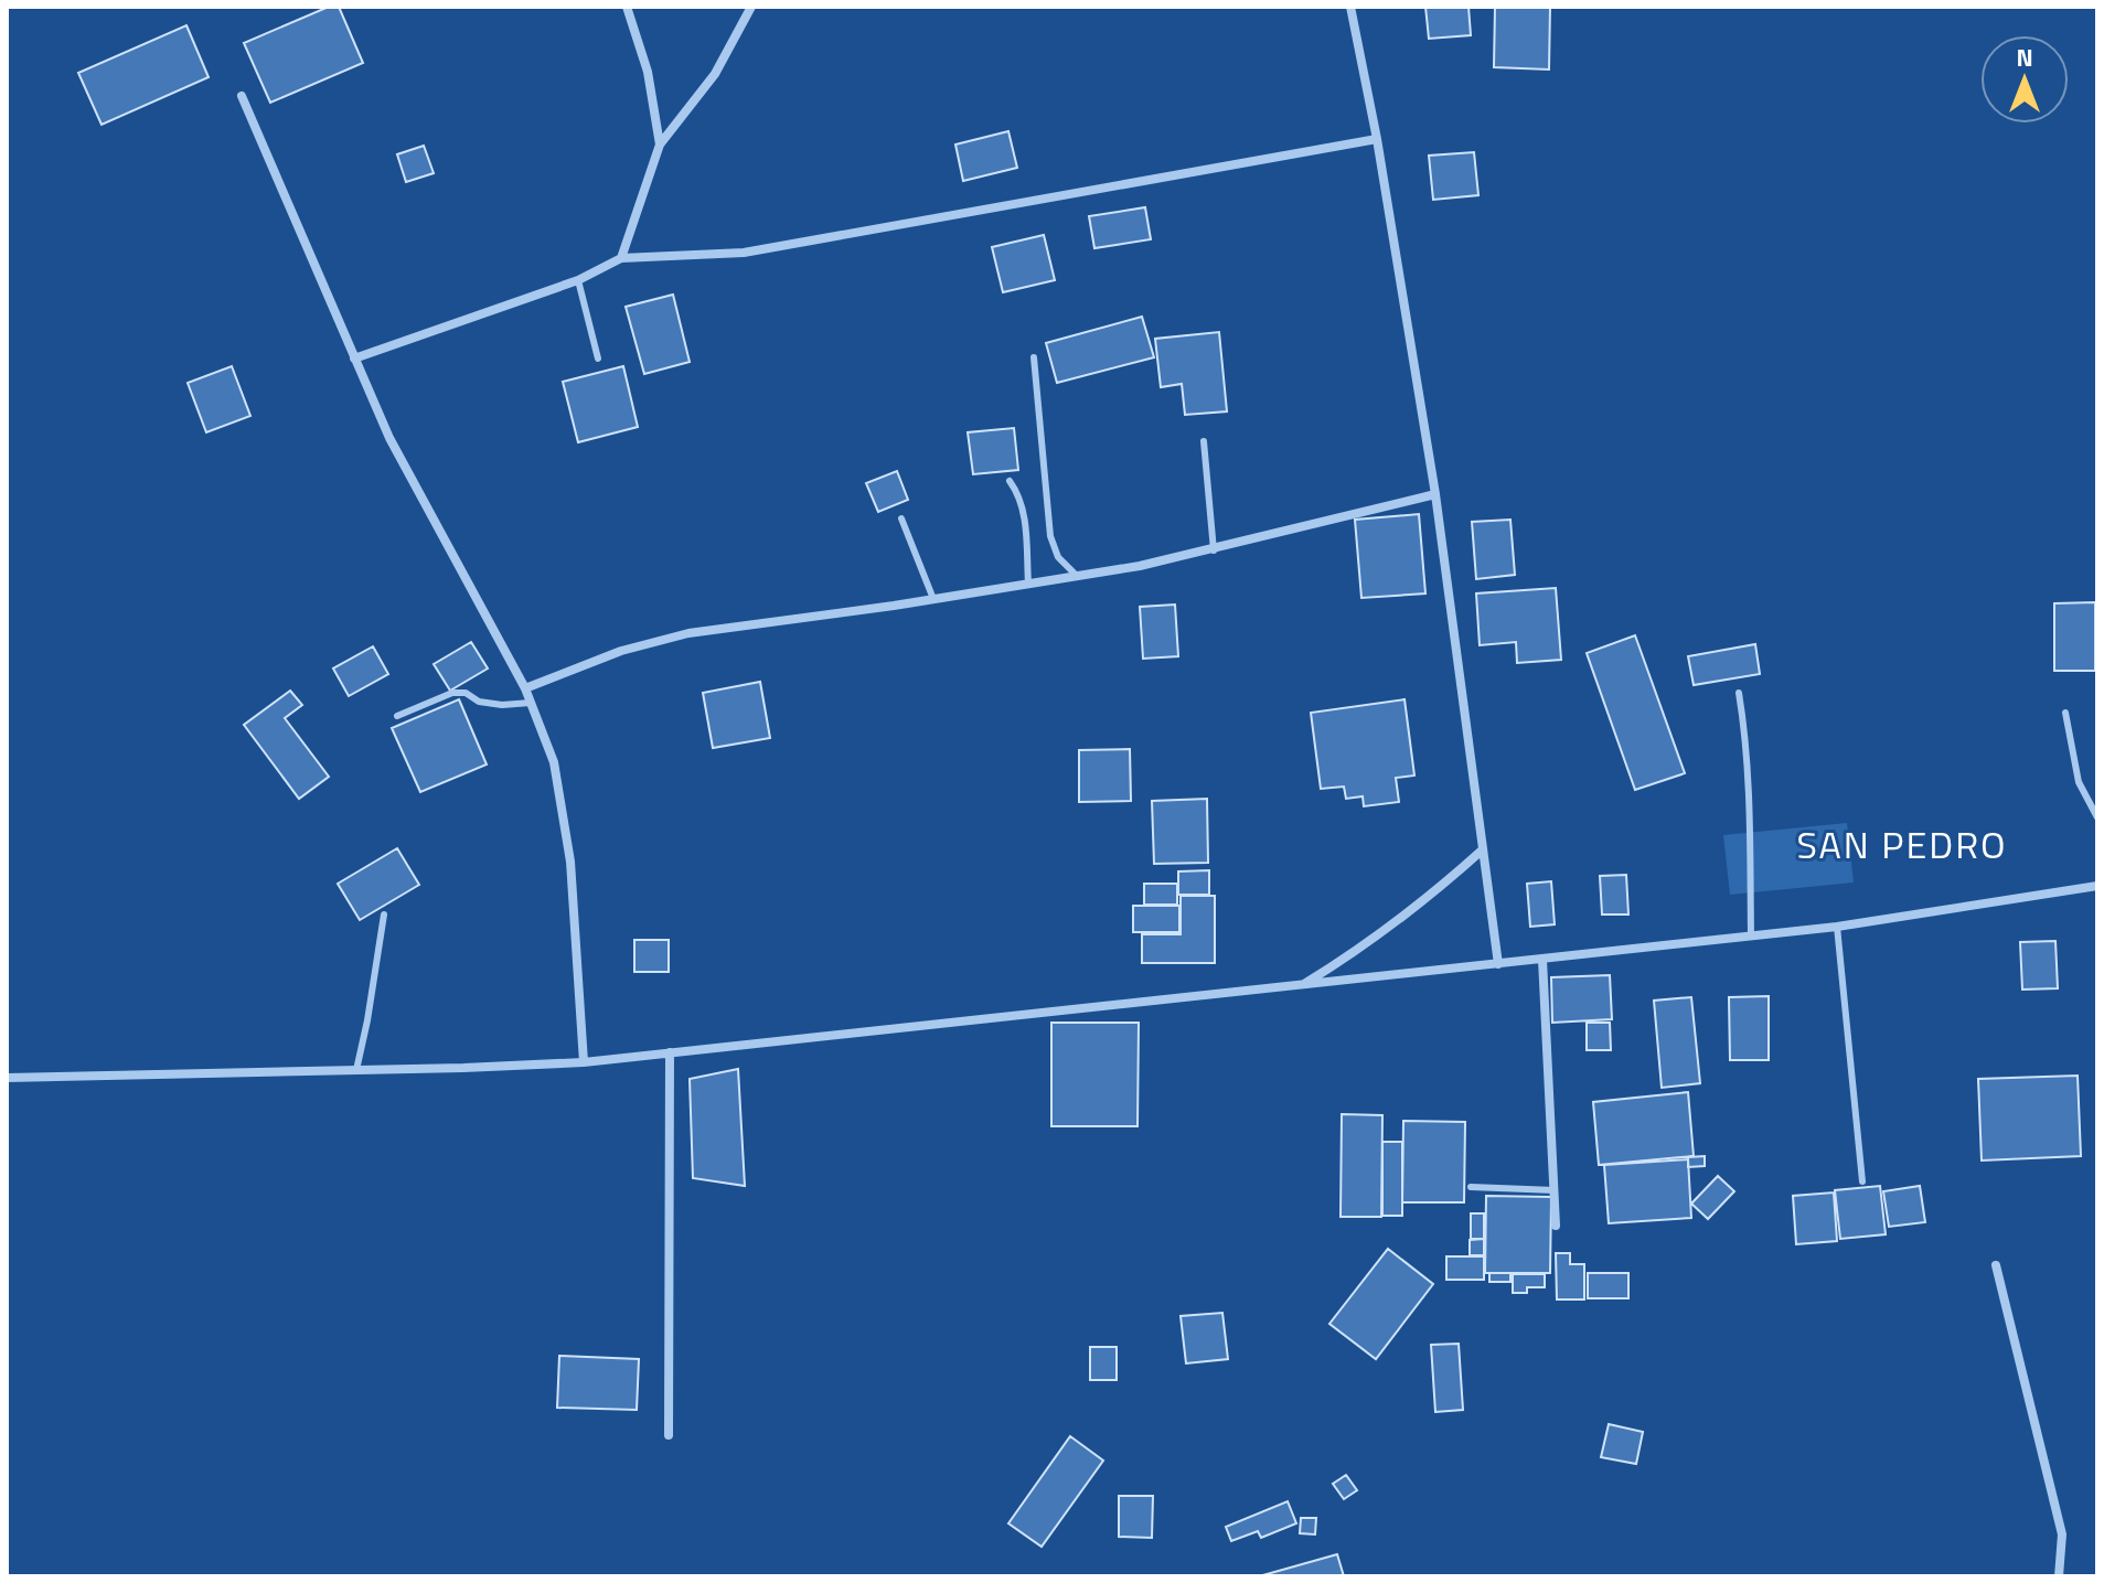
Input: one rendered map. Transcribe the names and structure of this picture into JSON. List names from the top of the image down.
{
  "districts": ["SAN PEDRO"],
  "north": "top"
}
